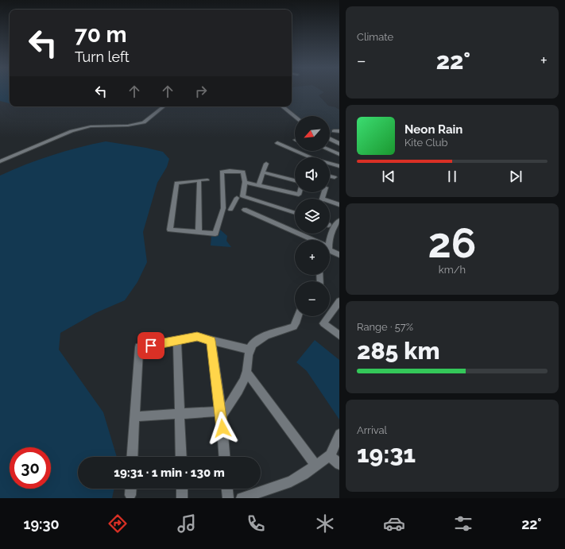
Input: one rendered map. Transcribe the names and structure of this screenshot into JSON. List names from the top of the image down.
{
  "north": "bottom left",
  "page": {
    "tile": [
      "Climate",
      ["26", "km/h"],
      ["Range · 57%", "285 km"],
      ["Arrival", "19:31"]
    ],
    "turn": ["70 m", "Turn left"],
    "heat": ["−", "22°", "+"],
    "map_buttons": ["+", "−"],
    "song": ["Neon Rain", "Kite Club"],
    "limit": "30",
    "trip": "19:31 · 1 min · 130 m",
    "tabs": ["19:30", "22°"]
  }
}
